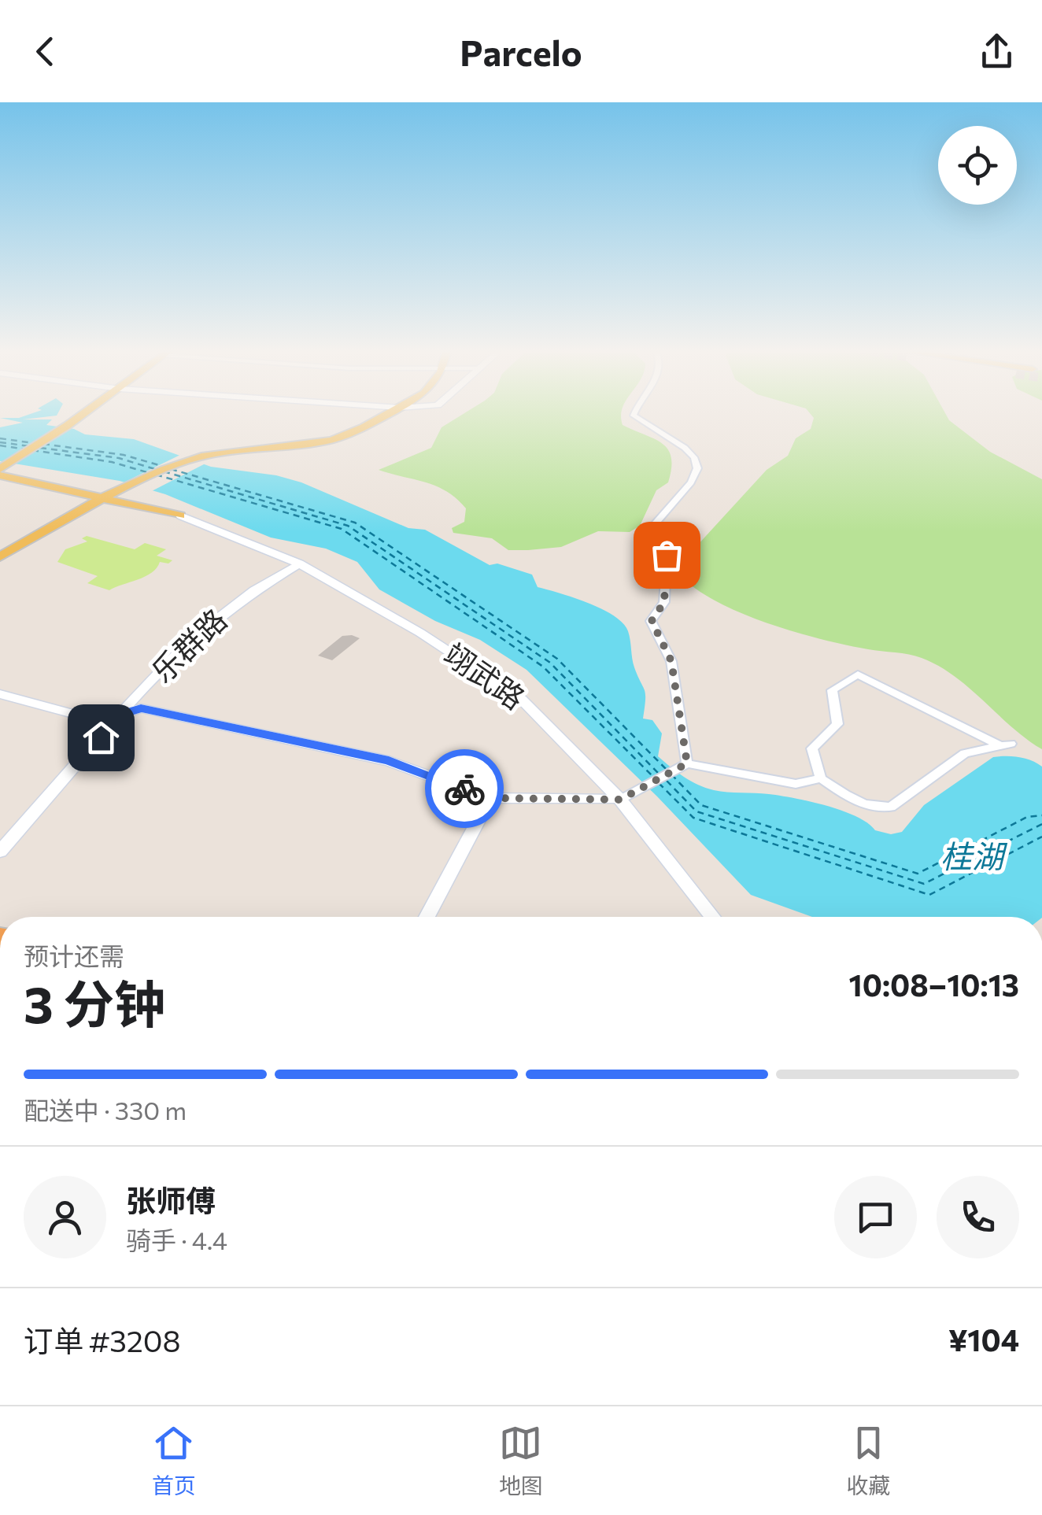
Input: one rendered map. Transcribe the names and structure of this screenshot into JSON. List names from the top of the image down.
{
  "streets": {
    "main road": ["翊武路"],
    "street": ["乐群路"]
  },
  "crossings": [
    ["乐群路", "翊武路"]
  ],
  "water": ["桂湖"],
  "page": {
    "header": "Parcelo",
    "heading": ["3 分钟", "预计还需", "10:08–10:13"],
    "panel": [
      "张师傅",
      "骑手 · 4.4",
      "订单 #3208",
      "¥104"
    ],
    "bar": "配送中 · 330 m",
    "tabs": ["首页", "地图", "收藏"]
  }
}
